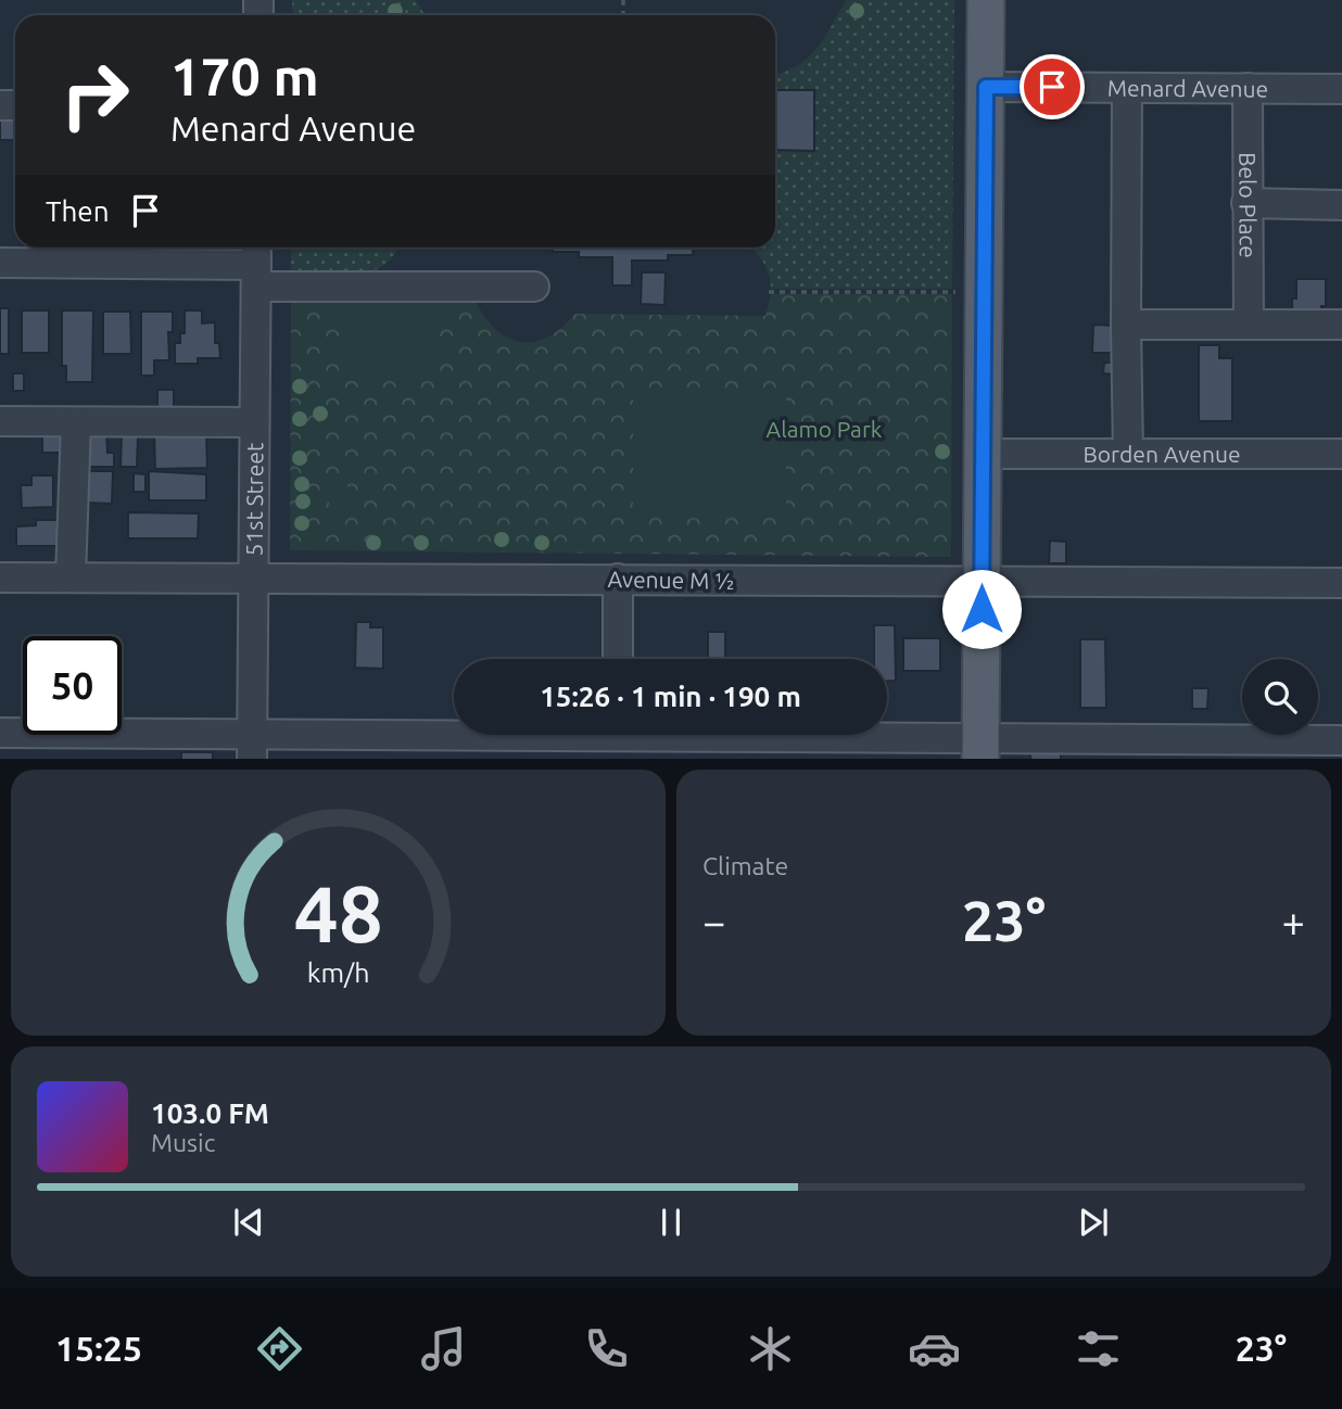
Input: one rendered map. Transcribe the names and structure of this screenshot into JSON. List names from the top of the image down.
{
  "streets": {
    "street": [
      "Menard Avenue",
      "Belo Place",
      "Borden Avenue",
      "51st Street",
      "Avenue M ½"
    ]
  },
  "crossings": [
    ["Menard Avenue", "Belo Place"],
    ["51st Street", "Avenue M ½"]
  ],
  "parks": ["Alamo Park"],
  "page": {
    "turn": ["170 m", "Menard Avenue"],
    "then": "Then",
    "limit": "50",
    "trip": "15:26 · 1 min · 190 m",
    "tile": "Climate",
    "heat": ["−", "23°", "+"],
    "song": ["103.0 FM", "Music"],
    "tabs": ["15:25", "23°"],
    "gauge": ["48", "km/h"]
  }
}
